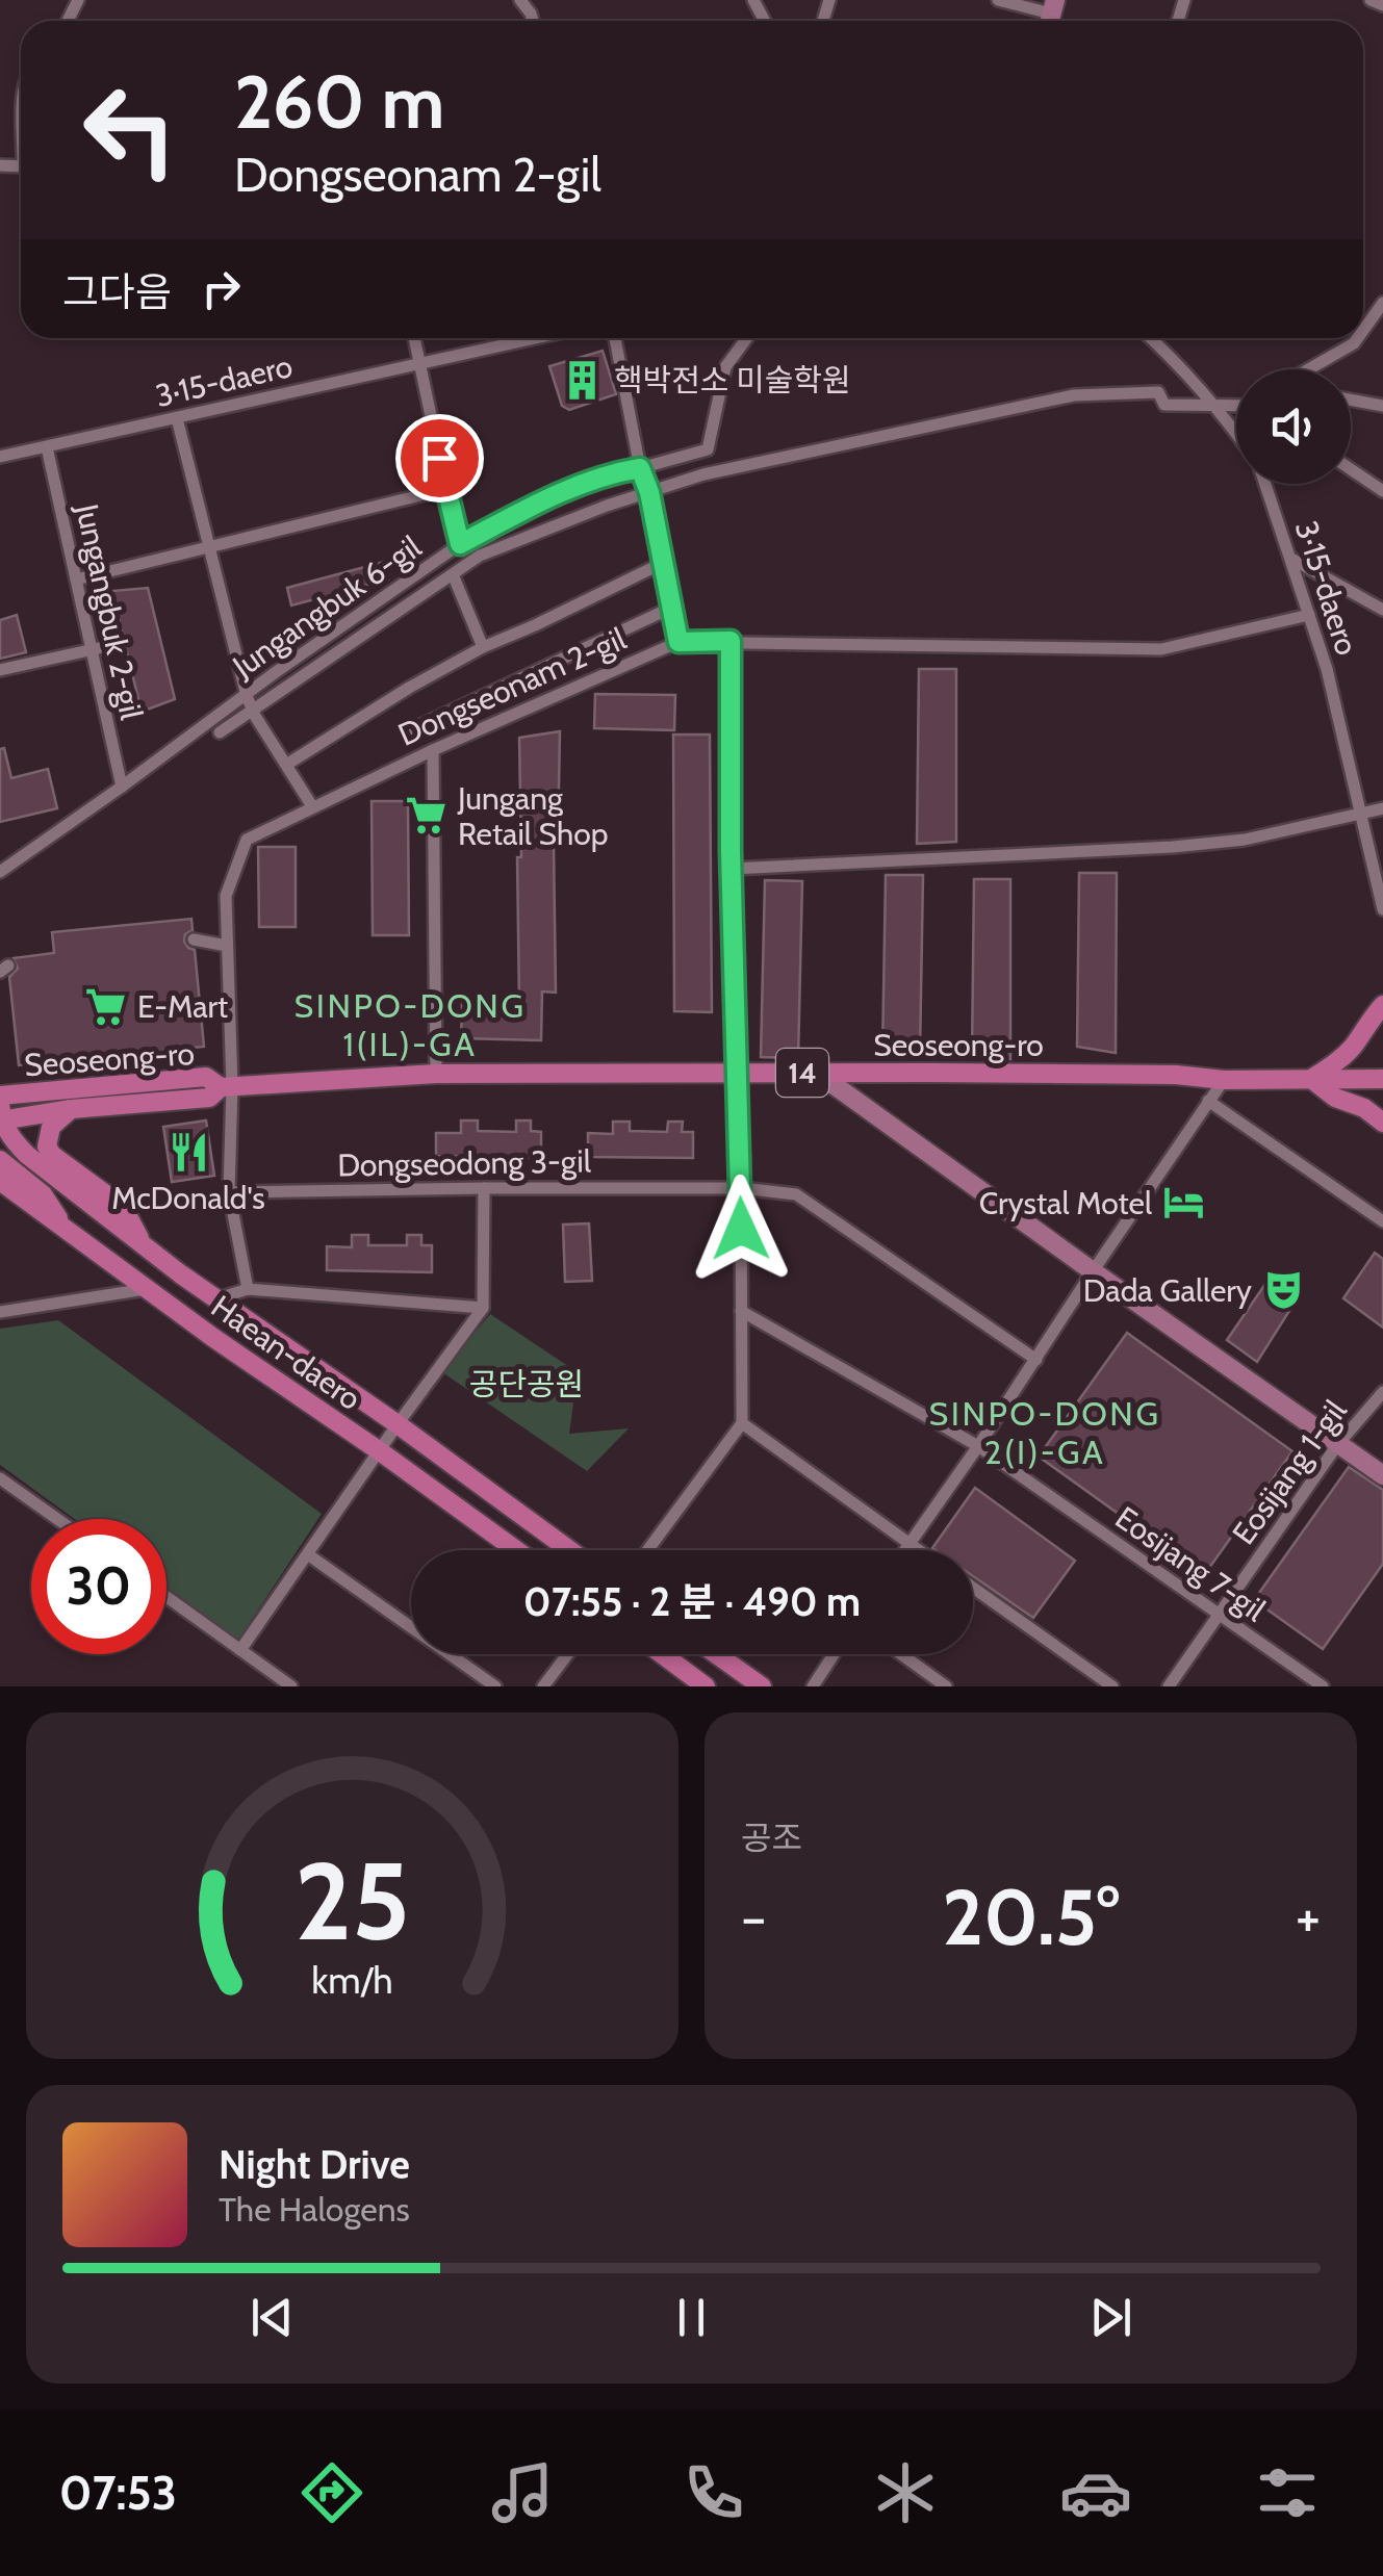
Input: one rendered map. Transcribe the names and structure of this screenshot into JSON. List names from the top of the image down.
{
  "streets": {
    "main road": ["Seoseong-ro", "14", "Haean-daero"],
    "street": [
      "3·15-daero",
      "Jungangbuk 6-gil",
      "Jungangbuk 2-gil",
      "Dongseonam 2-gil",
      "Dongseodong 3-gil",
      "Eosijang 1-gil",
      "Eosijang 7-gil"
    ]
  },
  "crossings": [
    ["3·15-daero", "Jungangbuk 2-gil"],
    ["3·15-daero", "Dongseonam 2-gil"],
    ["Jungangbuk 6-gil", "Jungangbuk 2-gil"],
    ["Dongseonam 2-gil", "Seoseong-ro"],
    ["Seoseong-ro", "Haean-daero"],
    ["Eosijang 1-gil", "Eosijang 7-gil"]
  ],
  "districts": ["SINPO-DONG 1(IL)-GA", "SINPO-DONG 2(I)-GA"],
  "parks": ["공단공원"],
  "places": {
    "building": ["핵박전소 미술학원"],
    "supermarket": ["Jungang Retail Shop", "E-Mart"],
    "restaurant": ["McDonald's"],
    "hotel": ["Crystal Motel"],
    "theatre": ["Dada Gallery"]
  },
  "page": {
    "turn": ["260 m", "Dongseonam 2-gil"],
    "then": "그다음",
    "limit": "30",
    "trip": "07:55 · 2 분 · 490 m",
    "tile": "공조",
    "heat": ["−", "20.5°", "+"],
    "song": ["Night Drive", "The Halogens"],
    "tabs": "07:53",
    "gauge": ["25", "km/h"]
  }
}
